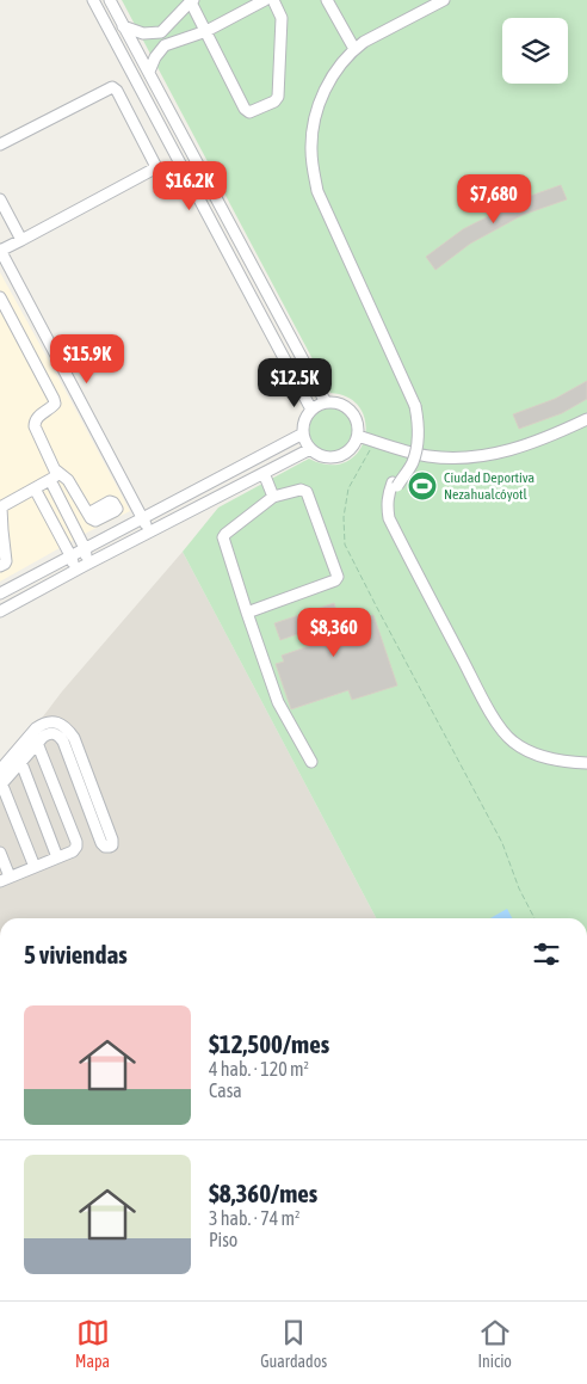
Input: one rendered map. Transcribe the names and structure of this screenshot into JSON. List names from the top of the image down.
{
  "places": {
    "sports": ["Ciudad Deportiva Nezahualcóyotl"]
  },
  "page": {
    "price": [
      "$16.2K",
      "$7,680",
      "$15.9K",
      "$12.5K",
      "$8,360"
    ],
    "heading": "5 viviendas",
    "list": [
      {
        "name": "$12,500/mes",
        "note": "4 hab. · 120 m² · Casa"
      },
      {
        "name": "$8,360/mes",
        "note": "3 hab. · 74 m² · Piso"
      }
    ],
    "tabs": ["Mapa", "Guardados", "Inicio"]
  }
}
